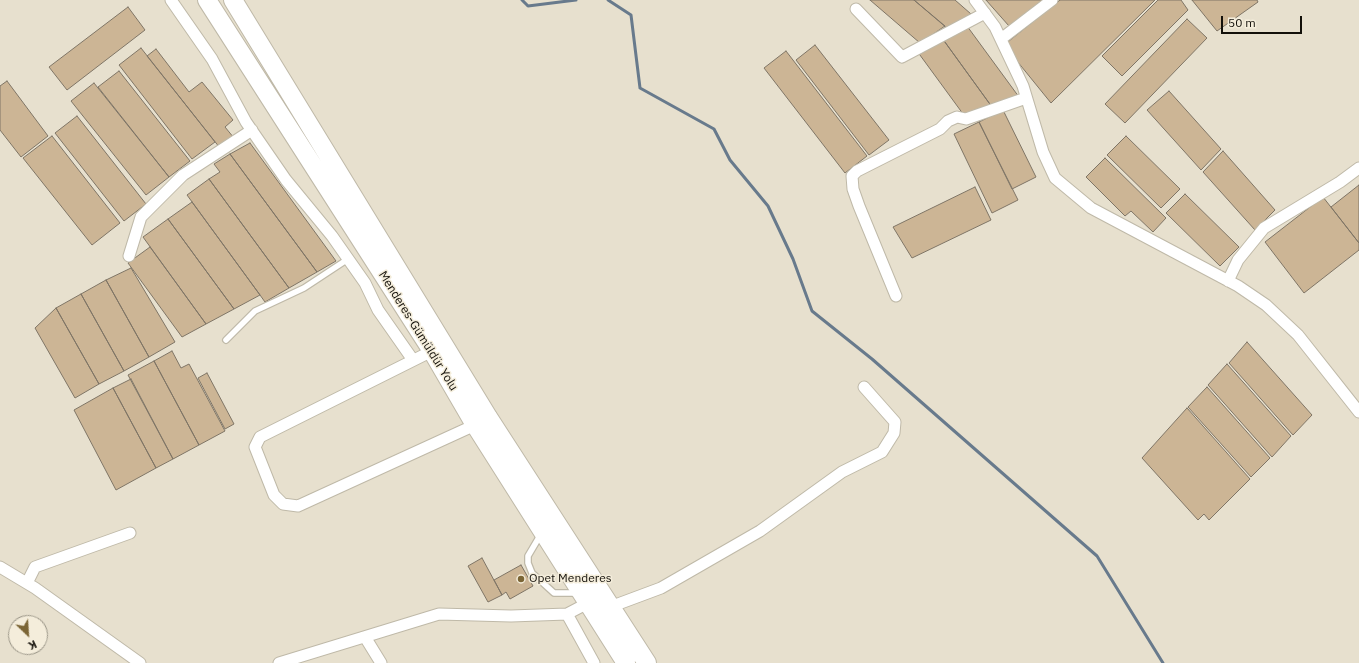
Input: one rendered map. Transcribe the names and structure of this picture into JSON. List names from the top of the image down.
{
  "streets": {
    "main road": ["Menderes-Gümüldür Yolu"]
  },
  "places": ["Opet Menderes"],
  "scale_bar": "50 m",
  "north": "bottom right"
}
